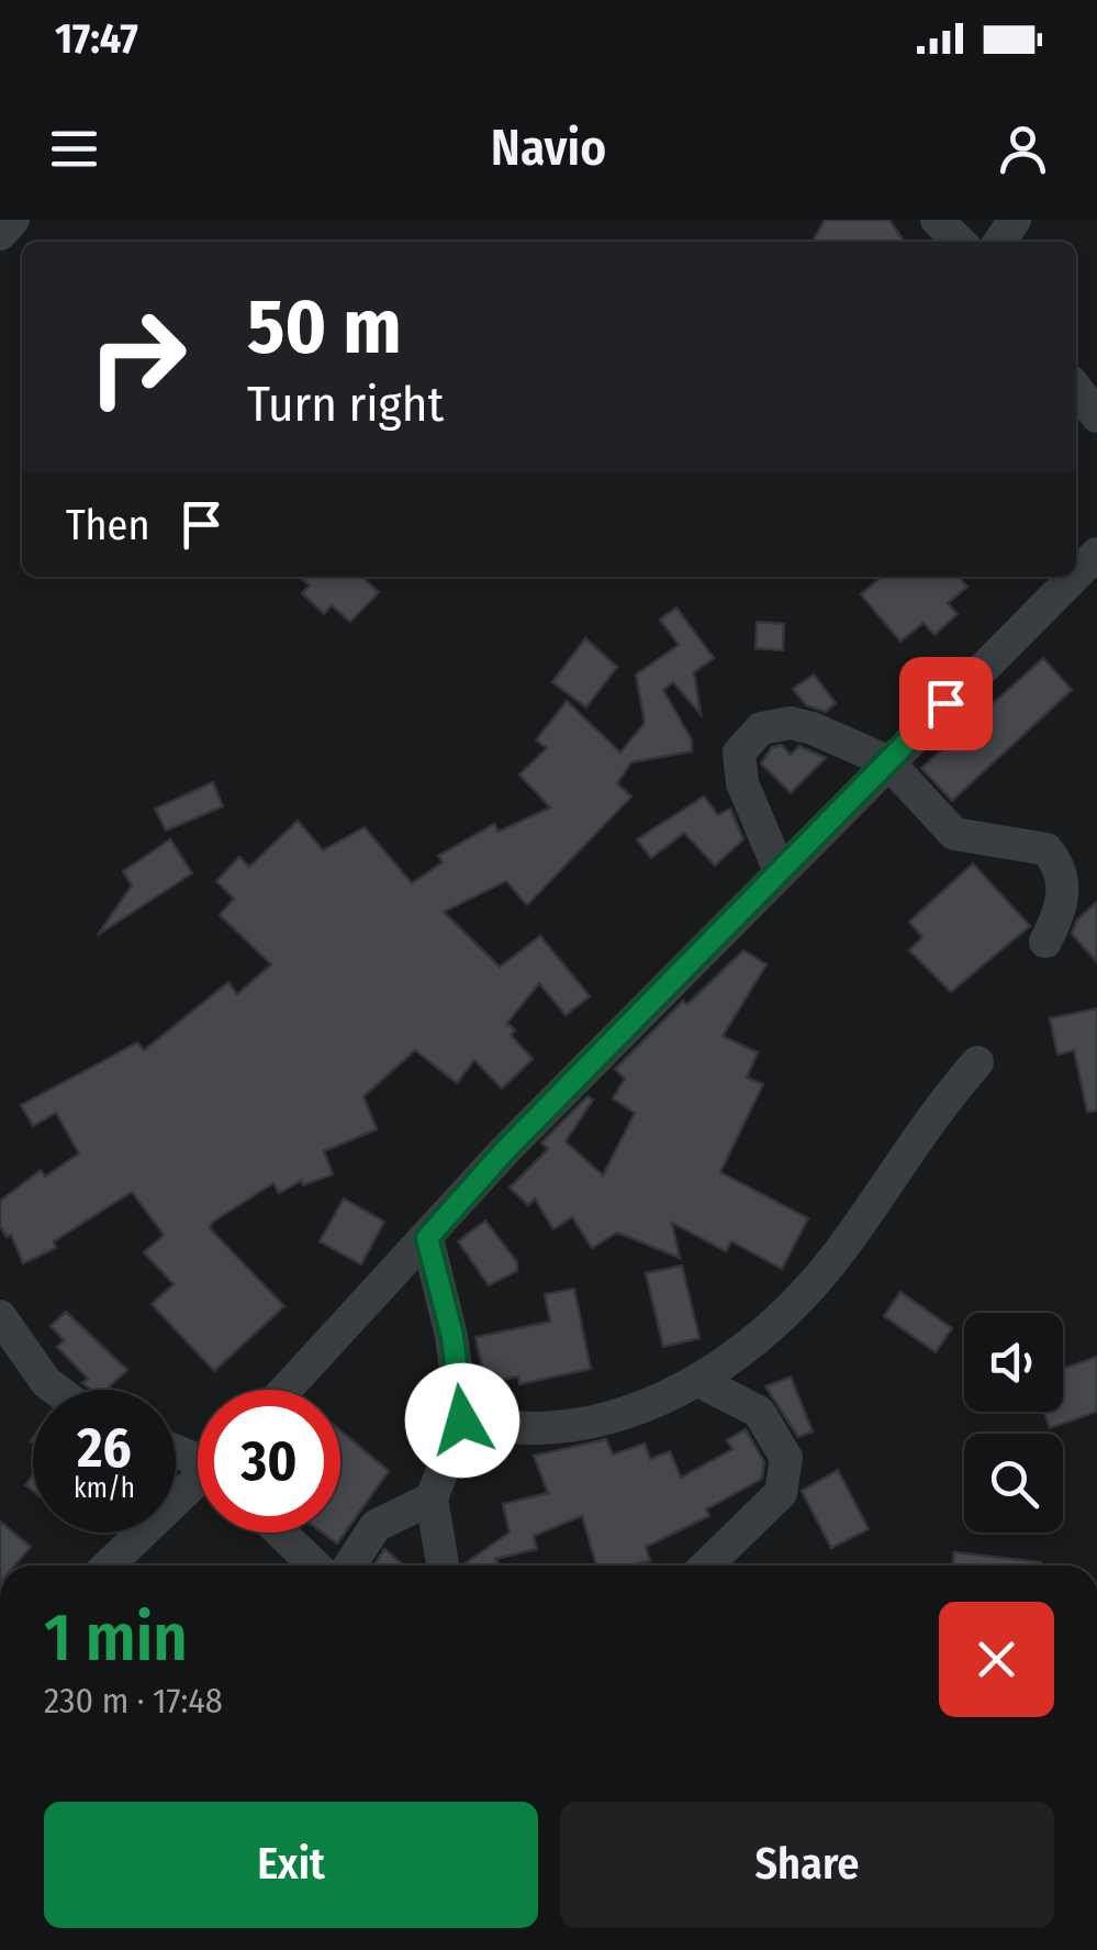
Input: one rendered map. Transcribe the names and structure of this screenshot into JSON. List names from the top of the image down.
{
  "page": {
    "status": "17:47",
    "header": "Navio",
    "turn": ["50 m", "Turn right"],
    "then": "Then",
    "speed": "26 km/h",
    "limit": "30",
    "heading": ["1 min", "230 m · 17:48"],
    "buttons": ["Exit", "Share"]
  }
}
